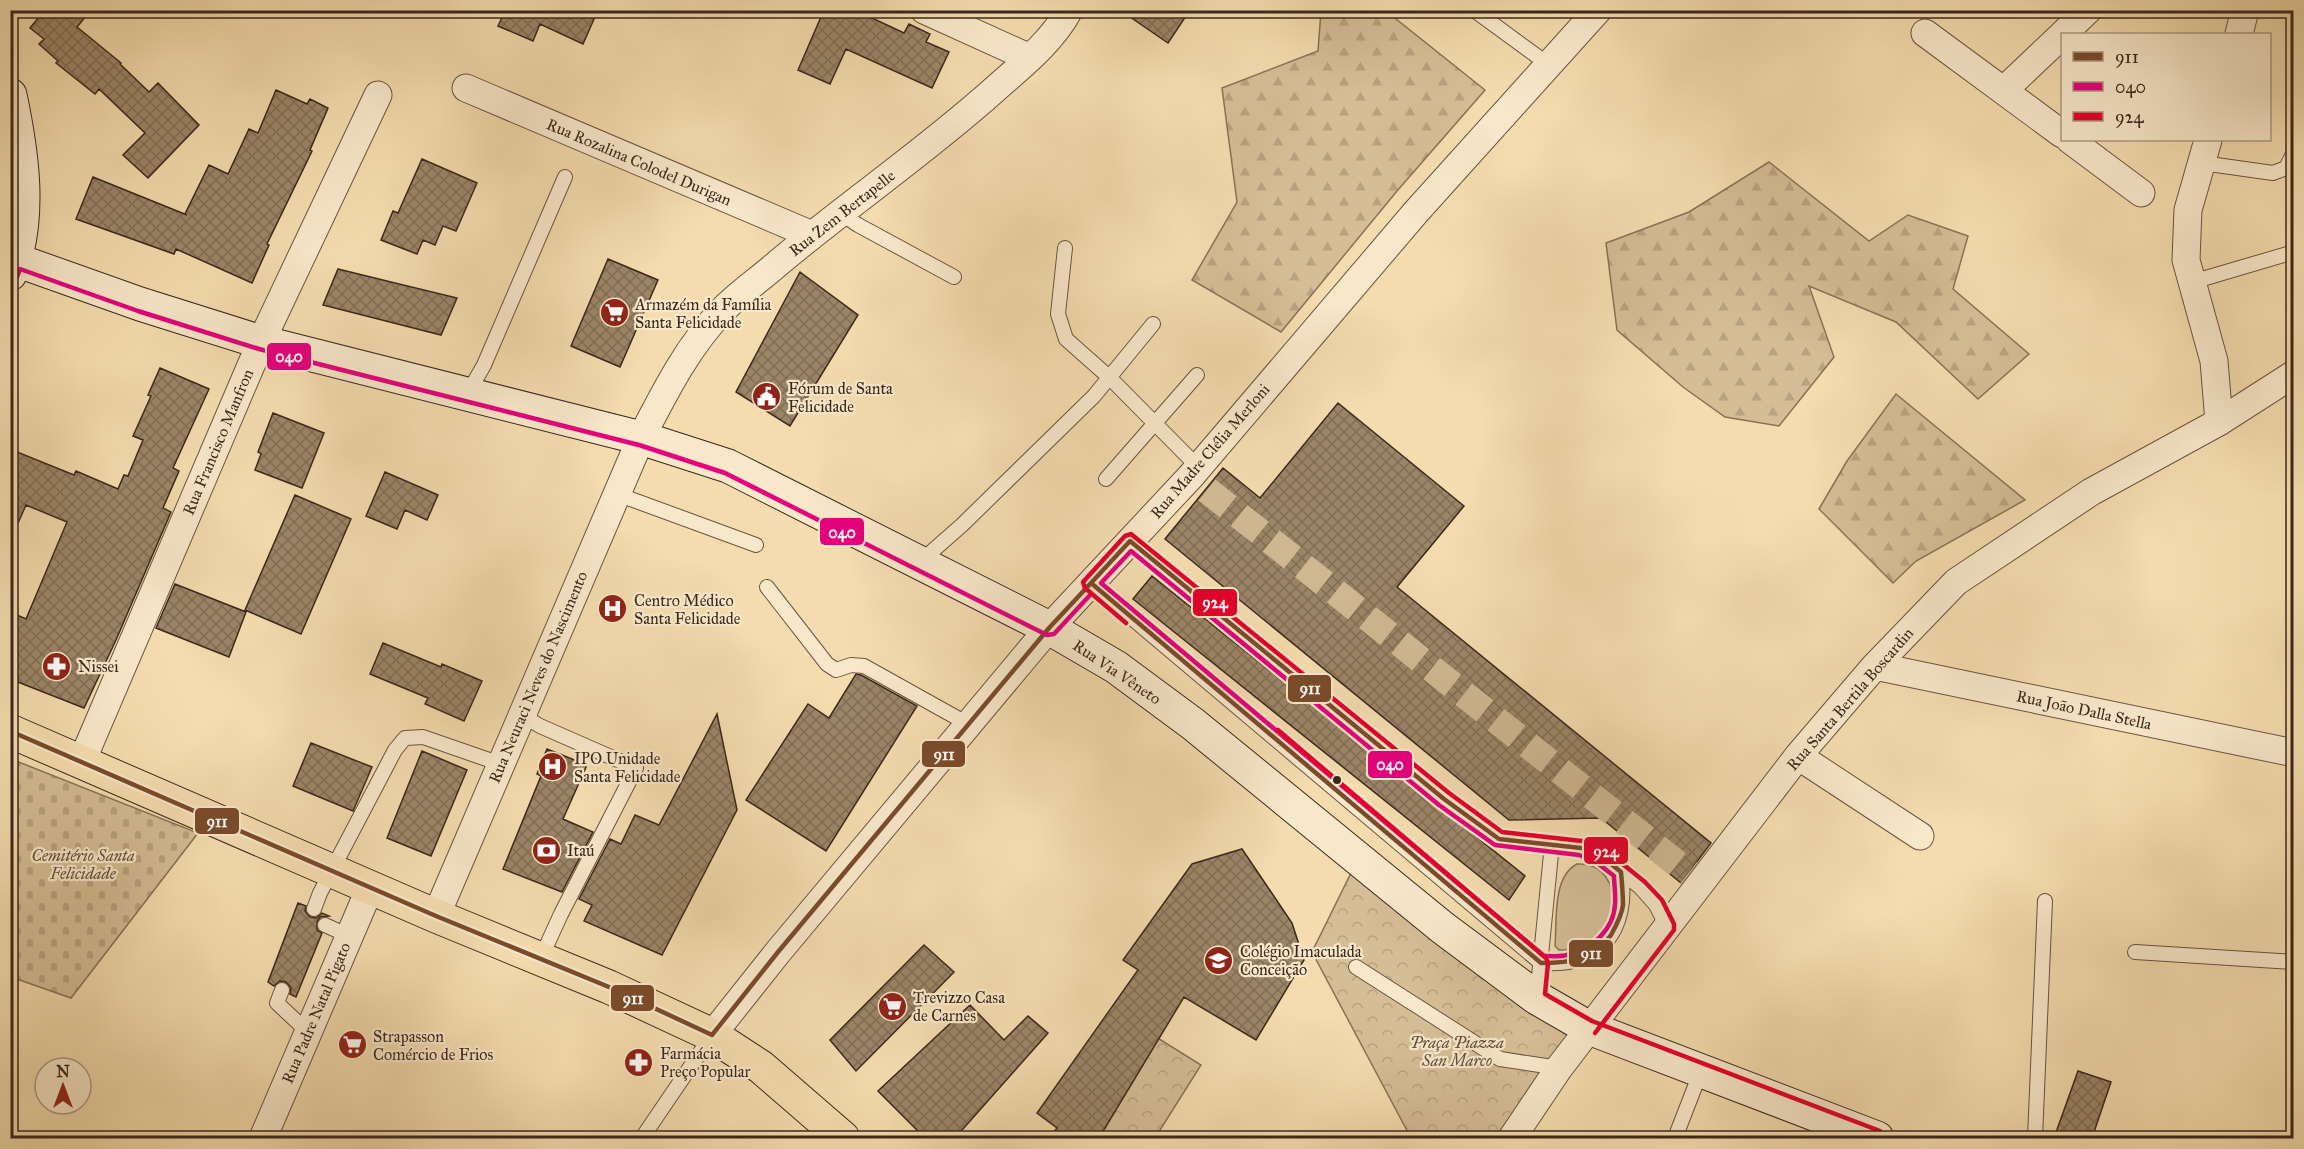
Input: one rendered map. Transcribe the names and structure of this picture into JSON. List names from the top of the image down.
{
  "streets": {
    "main road": ["Rua Via Vêneto"],
    "street": [
      "Rua Rozalina Colodel Durigan",
      "Rua Zem Bertapelle",
      "Rua Francisco Manfron",
      "Rua Madre Clélia Merloni",
      "Rua Neuraci Neves do Nascimento",
      "Rua Santa Bertila Boscardin",
      "Rua João Dalla Stella",
      "Rua Padre Natal Pigato"
    ]
  },
  "crossings": [
    ["Rua Rozalina Colodel Durigan", "Rua Zem Bertapelle"],
    ["Rua Zem Bertapelle", "Rua Via Vêneto"],
    ["Rua Zem Bertapelle", "Rua Neuraci Neves do Nascimento"],
    ["Rua Francisco Manfron", "Rua Via Vêneto"],
    ["Rua Madre Clélia Merloni", "Rua Via Vêneto"],
    ["Rua Via Vêneto", "Rua Neuraci Neves do Nascimento"],
    ["Rua Via Vêneto", "Rua Santa Bertila Boscardin"],
    ["Rua Santa Bertila Boscardin", "Rua João Dalla Stella"]
  ],
  "parks": ["Cemitério Santa Felicidade", "Praça Piazza San Marco"],
  "places": {
    "supermarket": ["Armazém da Família Santa Felicidade", "Trevizzo Casa de Carnes", "Strapasson Comércio de Frios"],
    "public building": ["Fórum de Santa Felicidade"],
    "hospital": ["Centro Médico Santa Felicidade", "IPO Unidade Santa Felicidade"],
    "pharmacy": ["Nissei", "Farmácia Preço Popular"],
    "bank": ["Itaú"],
    "school or university": ["Colégio Imaculada Conceição"]
  },
  "lines": ["transit line 040", "transit line 924", "transit line 911"],
  "legend": ["911", "040", "924"],
  "north": "top"
}
